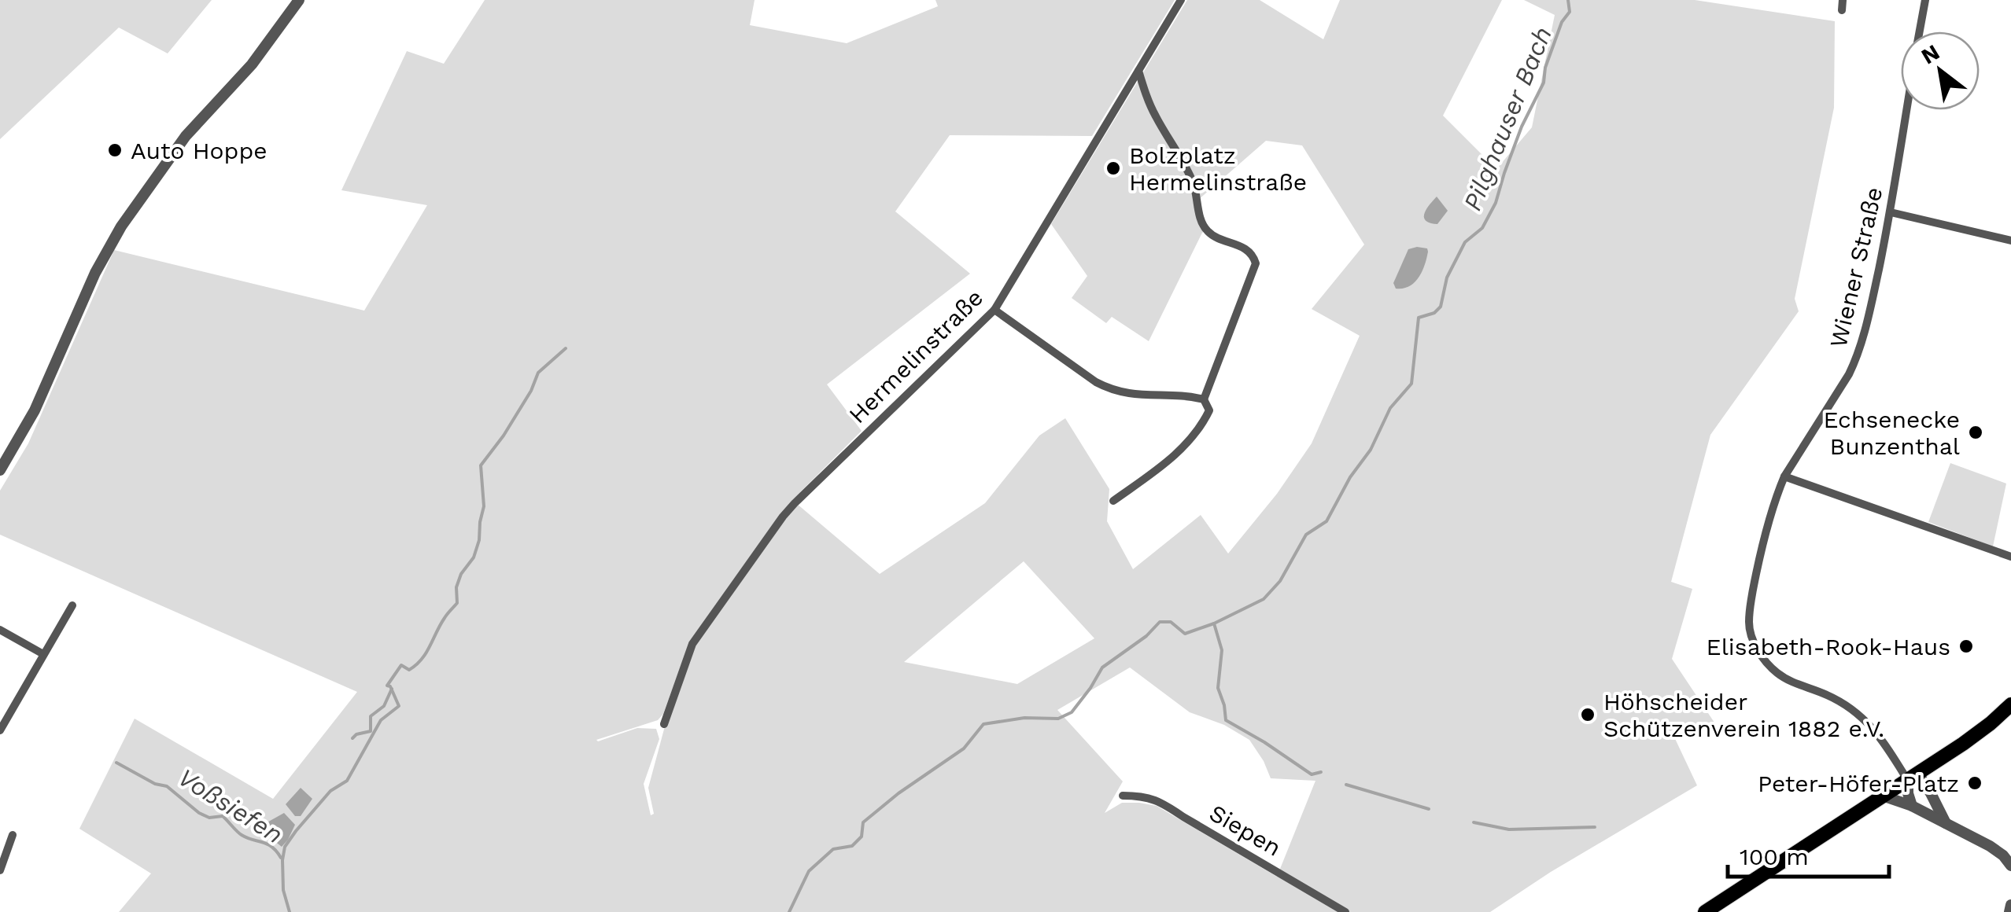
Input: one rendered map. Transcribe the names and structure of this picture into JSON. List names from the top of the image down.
{
  "streets": {
    "street": ["Wiener Straße", "Hermelinstraße", "Siepen"]
  },
  "water": ["Pilghauser Bach", "Voßsiefen"],
  "places": [
    "Auto Hoppe",
    "Bolzplatz Hermelinstraße",
    "Echsenecke Bunzenthal",
    "Elisabeth-Rook-Haus",
    "Höhscheider Schützenverein 1882 e.V.",
    "Peter-Höfer-Platz"
  ],
  "scale_bar": "100 m",
  "north": "top left"
}
